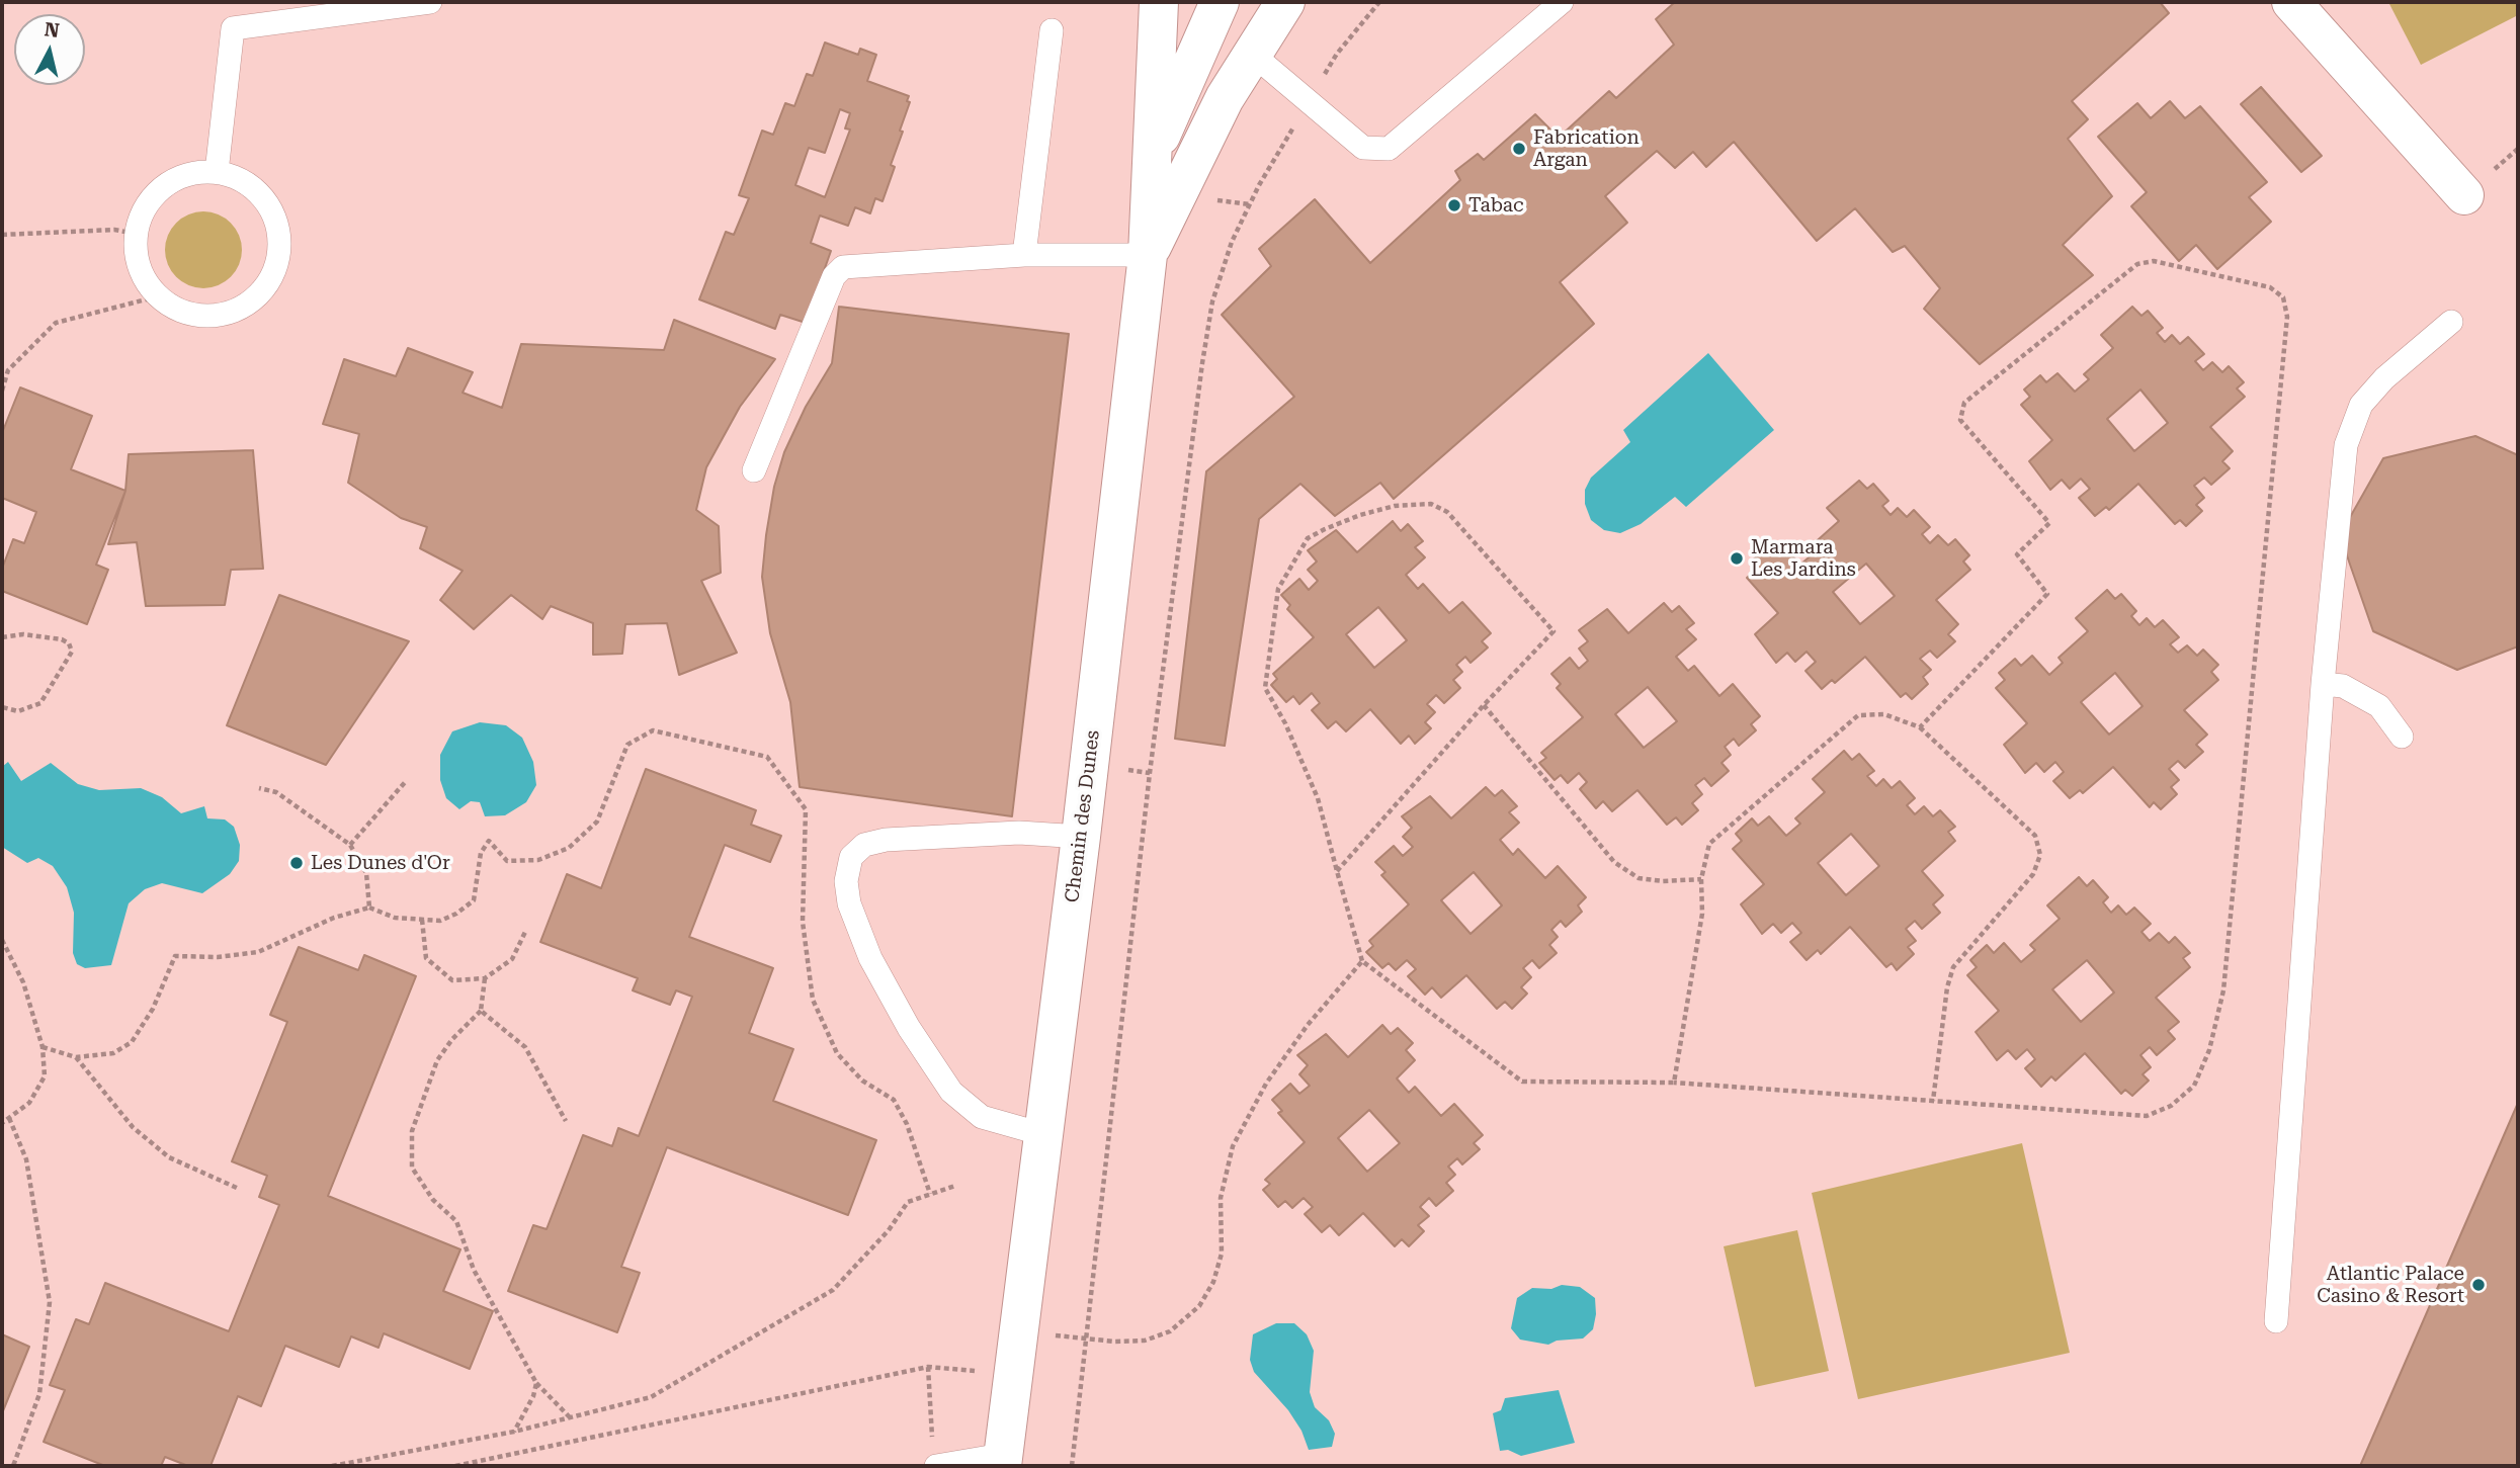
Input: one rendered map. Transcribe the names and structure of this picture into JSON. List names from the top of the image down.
{
  "streets": {
    "street": ["Chemin des Dunes"]
  },
  "places": [
    "Fabrication Argan",
    "Tabac",
    "Marmara Les Jardins",
    "Les Dunes d'Or",
    "Atlantic Palace Casino & Resort"
  ],
  "north": "top"
}
